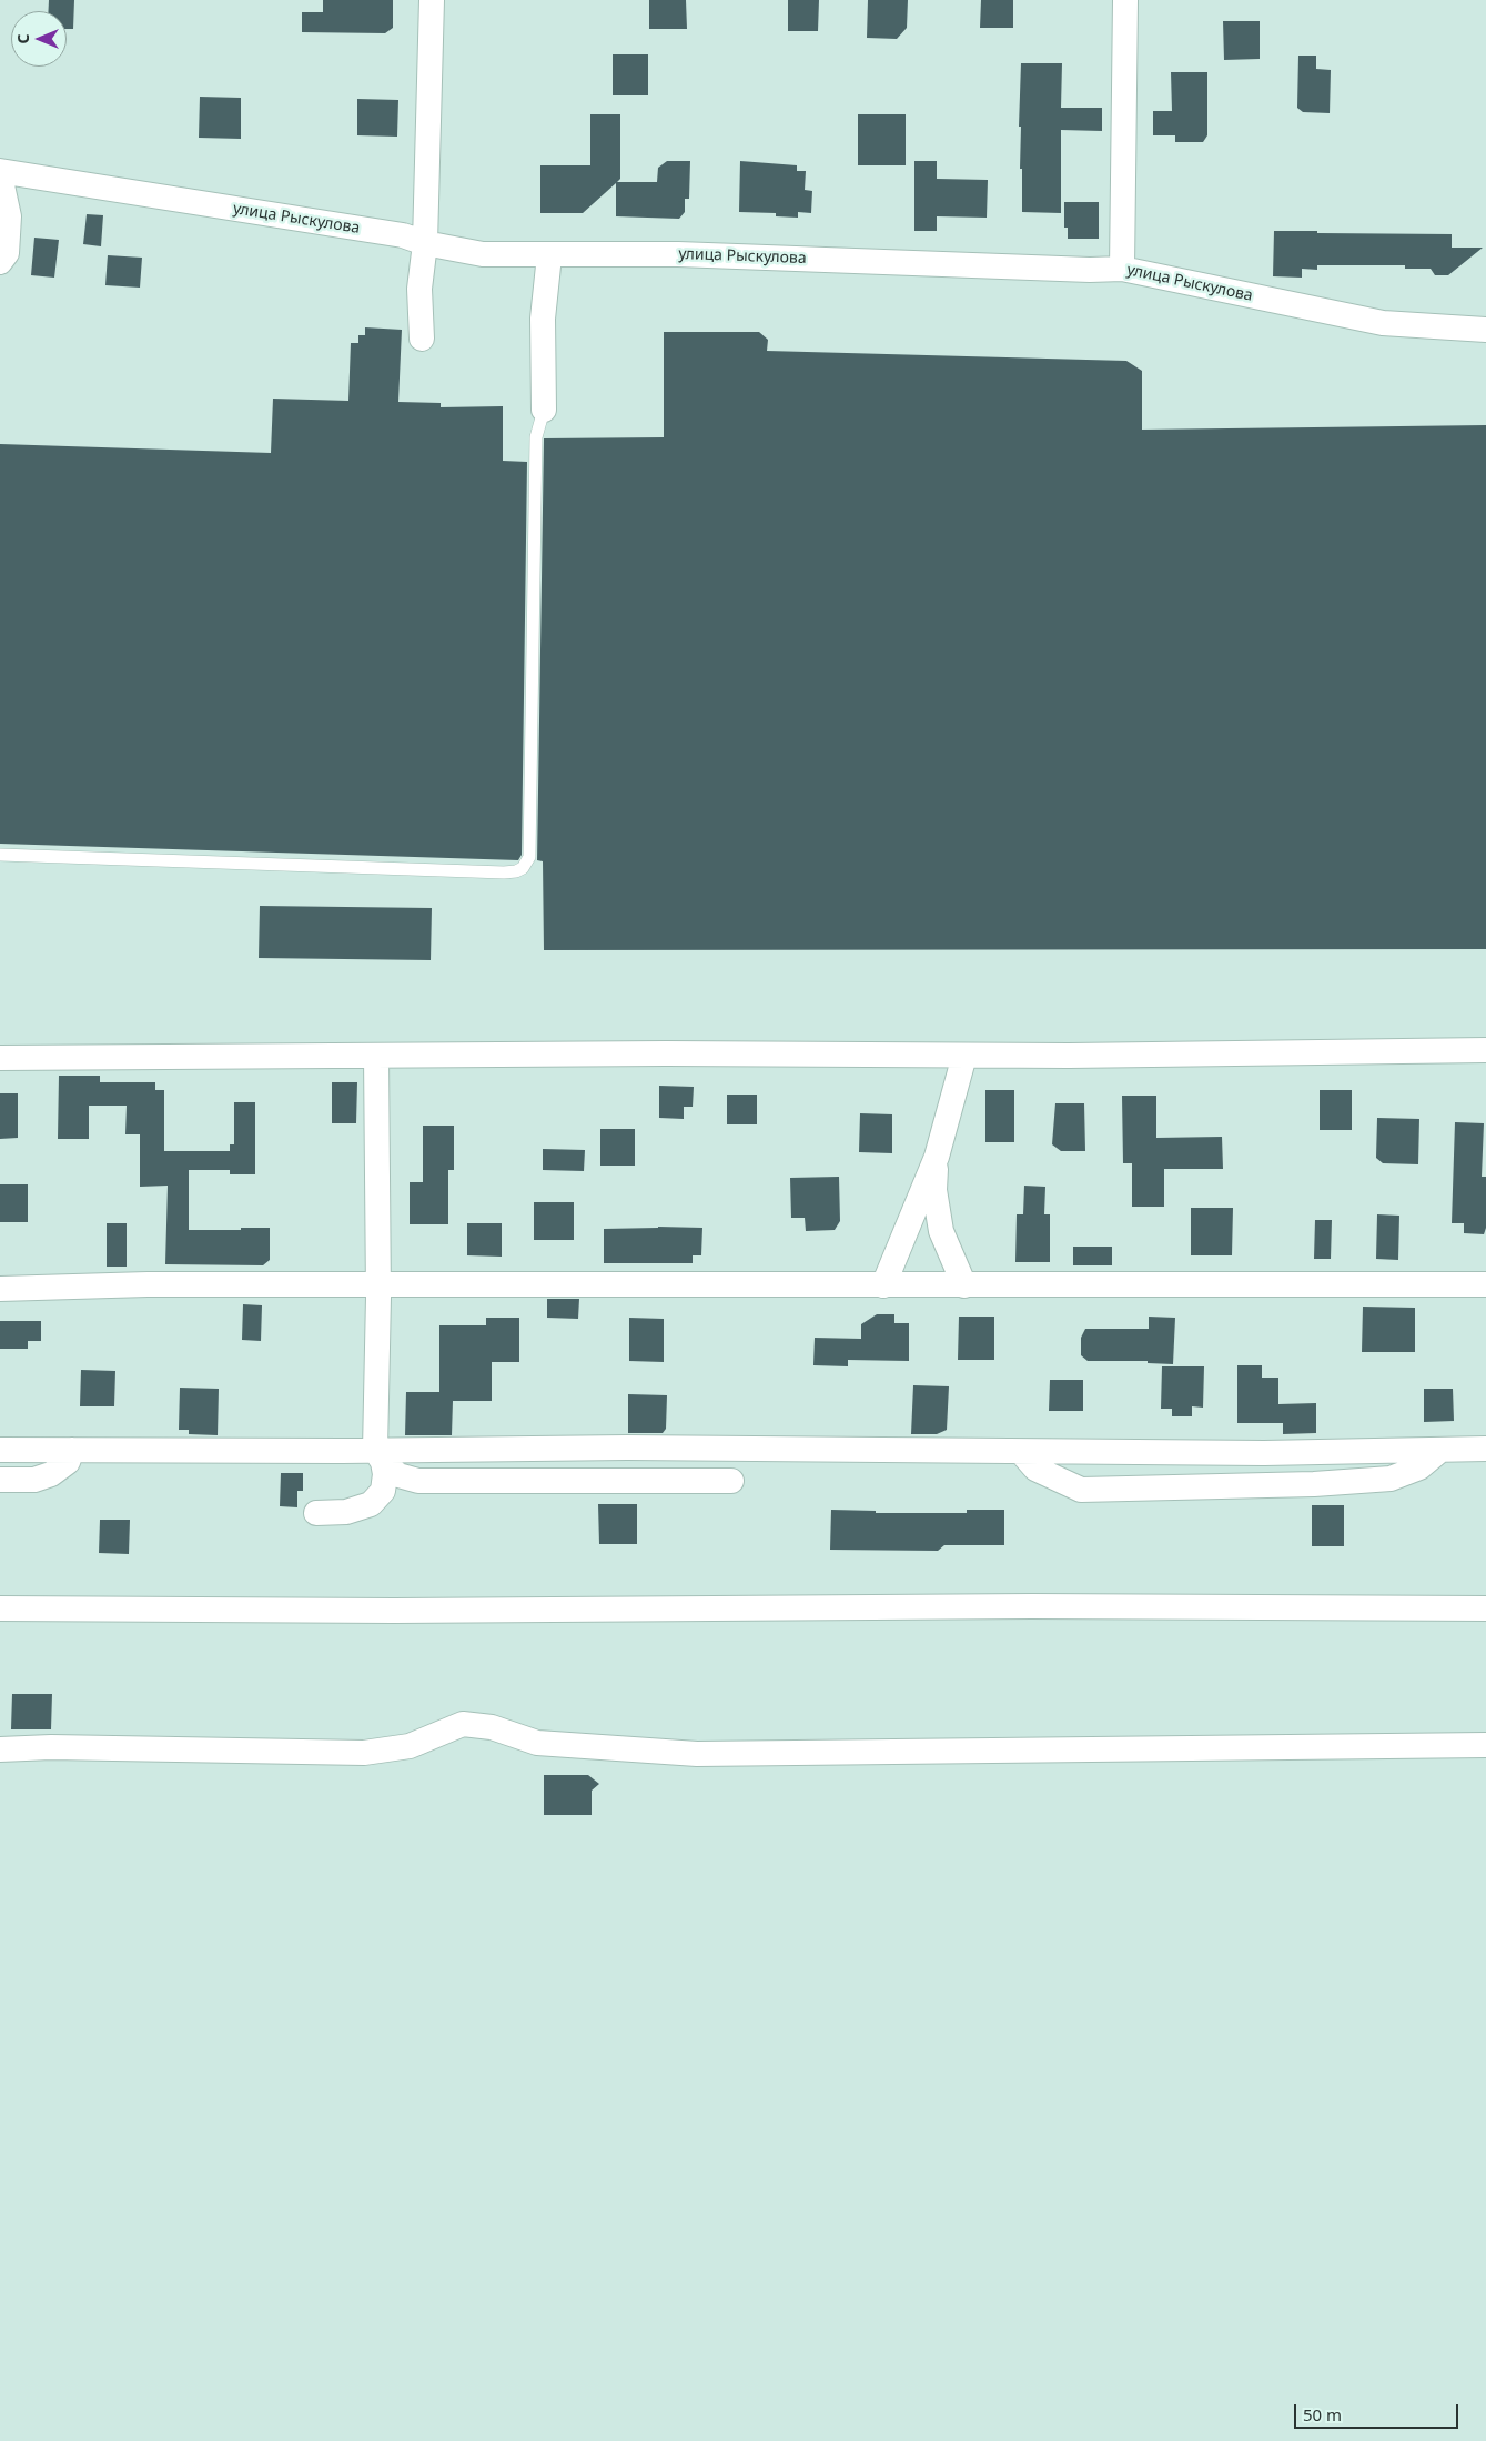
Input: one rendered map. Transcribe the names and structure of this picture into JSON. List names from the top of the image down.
{
  "streets": {
    "street": ["улица Рыскулова"]
  },
  "scale_bar": "50 m",
  "north": "left"
}
